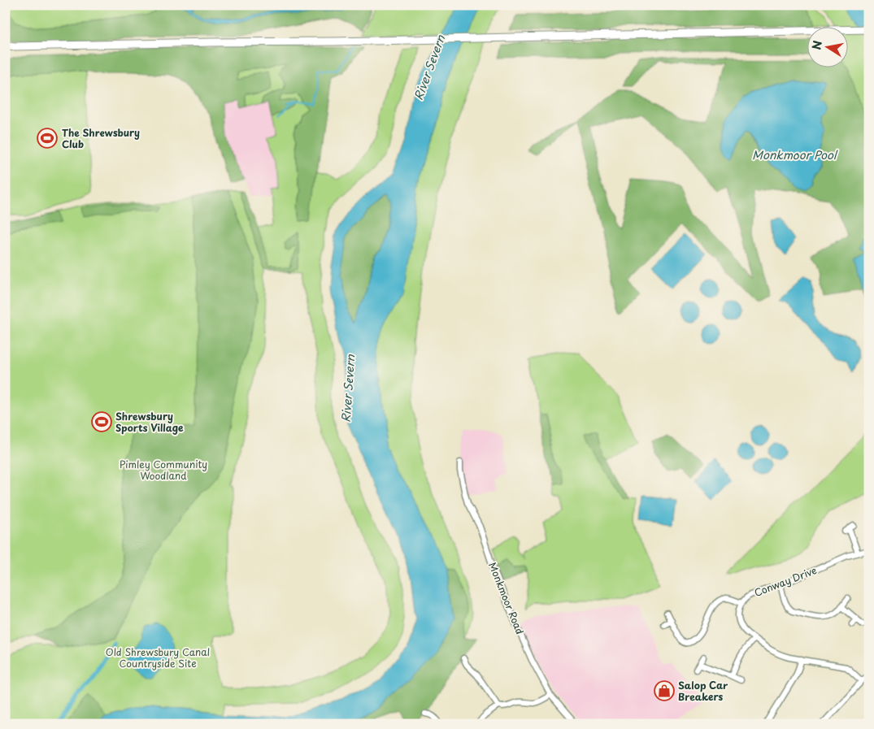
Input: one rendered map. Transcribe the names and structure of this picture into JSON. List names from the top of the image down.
{
  "streets": {
    "street": ["Conway Drive", "Monkmoor Road"]
  },
  "water": ["River Severn", "Monkmoor Pool"],
  "parks": ["Pimley Community Woodland", "Old Shrewsbury Canal Countryside Site"],
  "places": {
    "sports": ["The Shrewsbury Club", "Shrewsbury Sports Village"],
    "shop": ["Salop Car Breakers"]
  },
  "north": "left"
}
